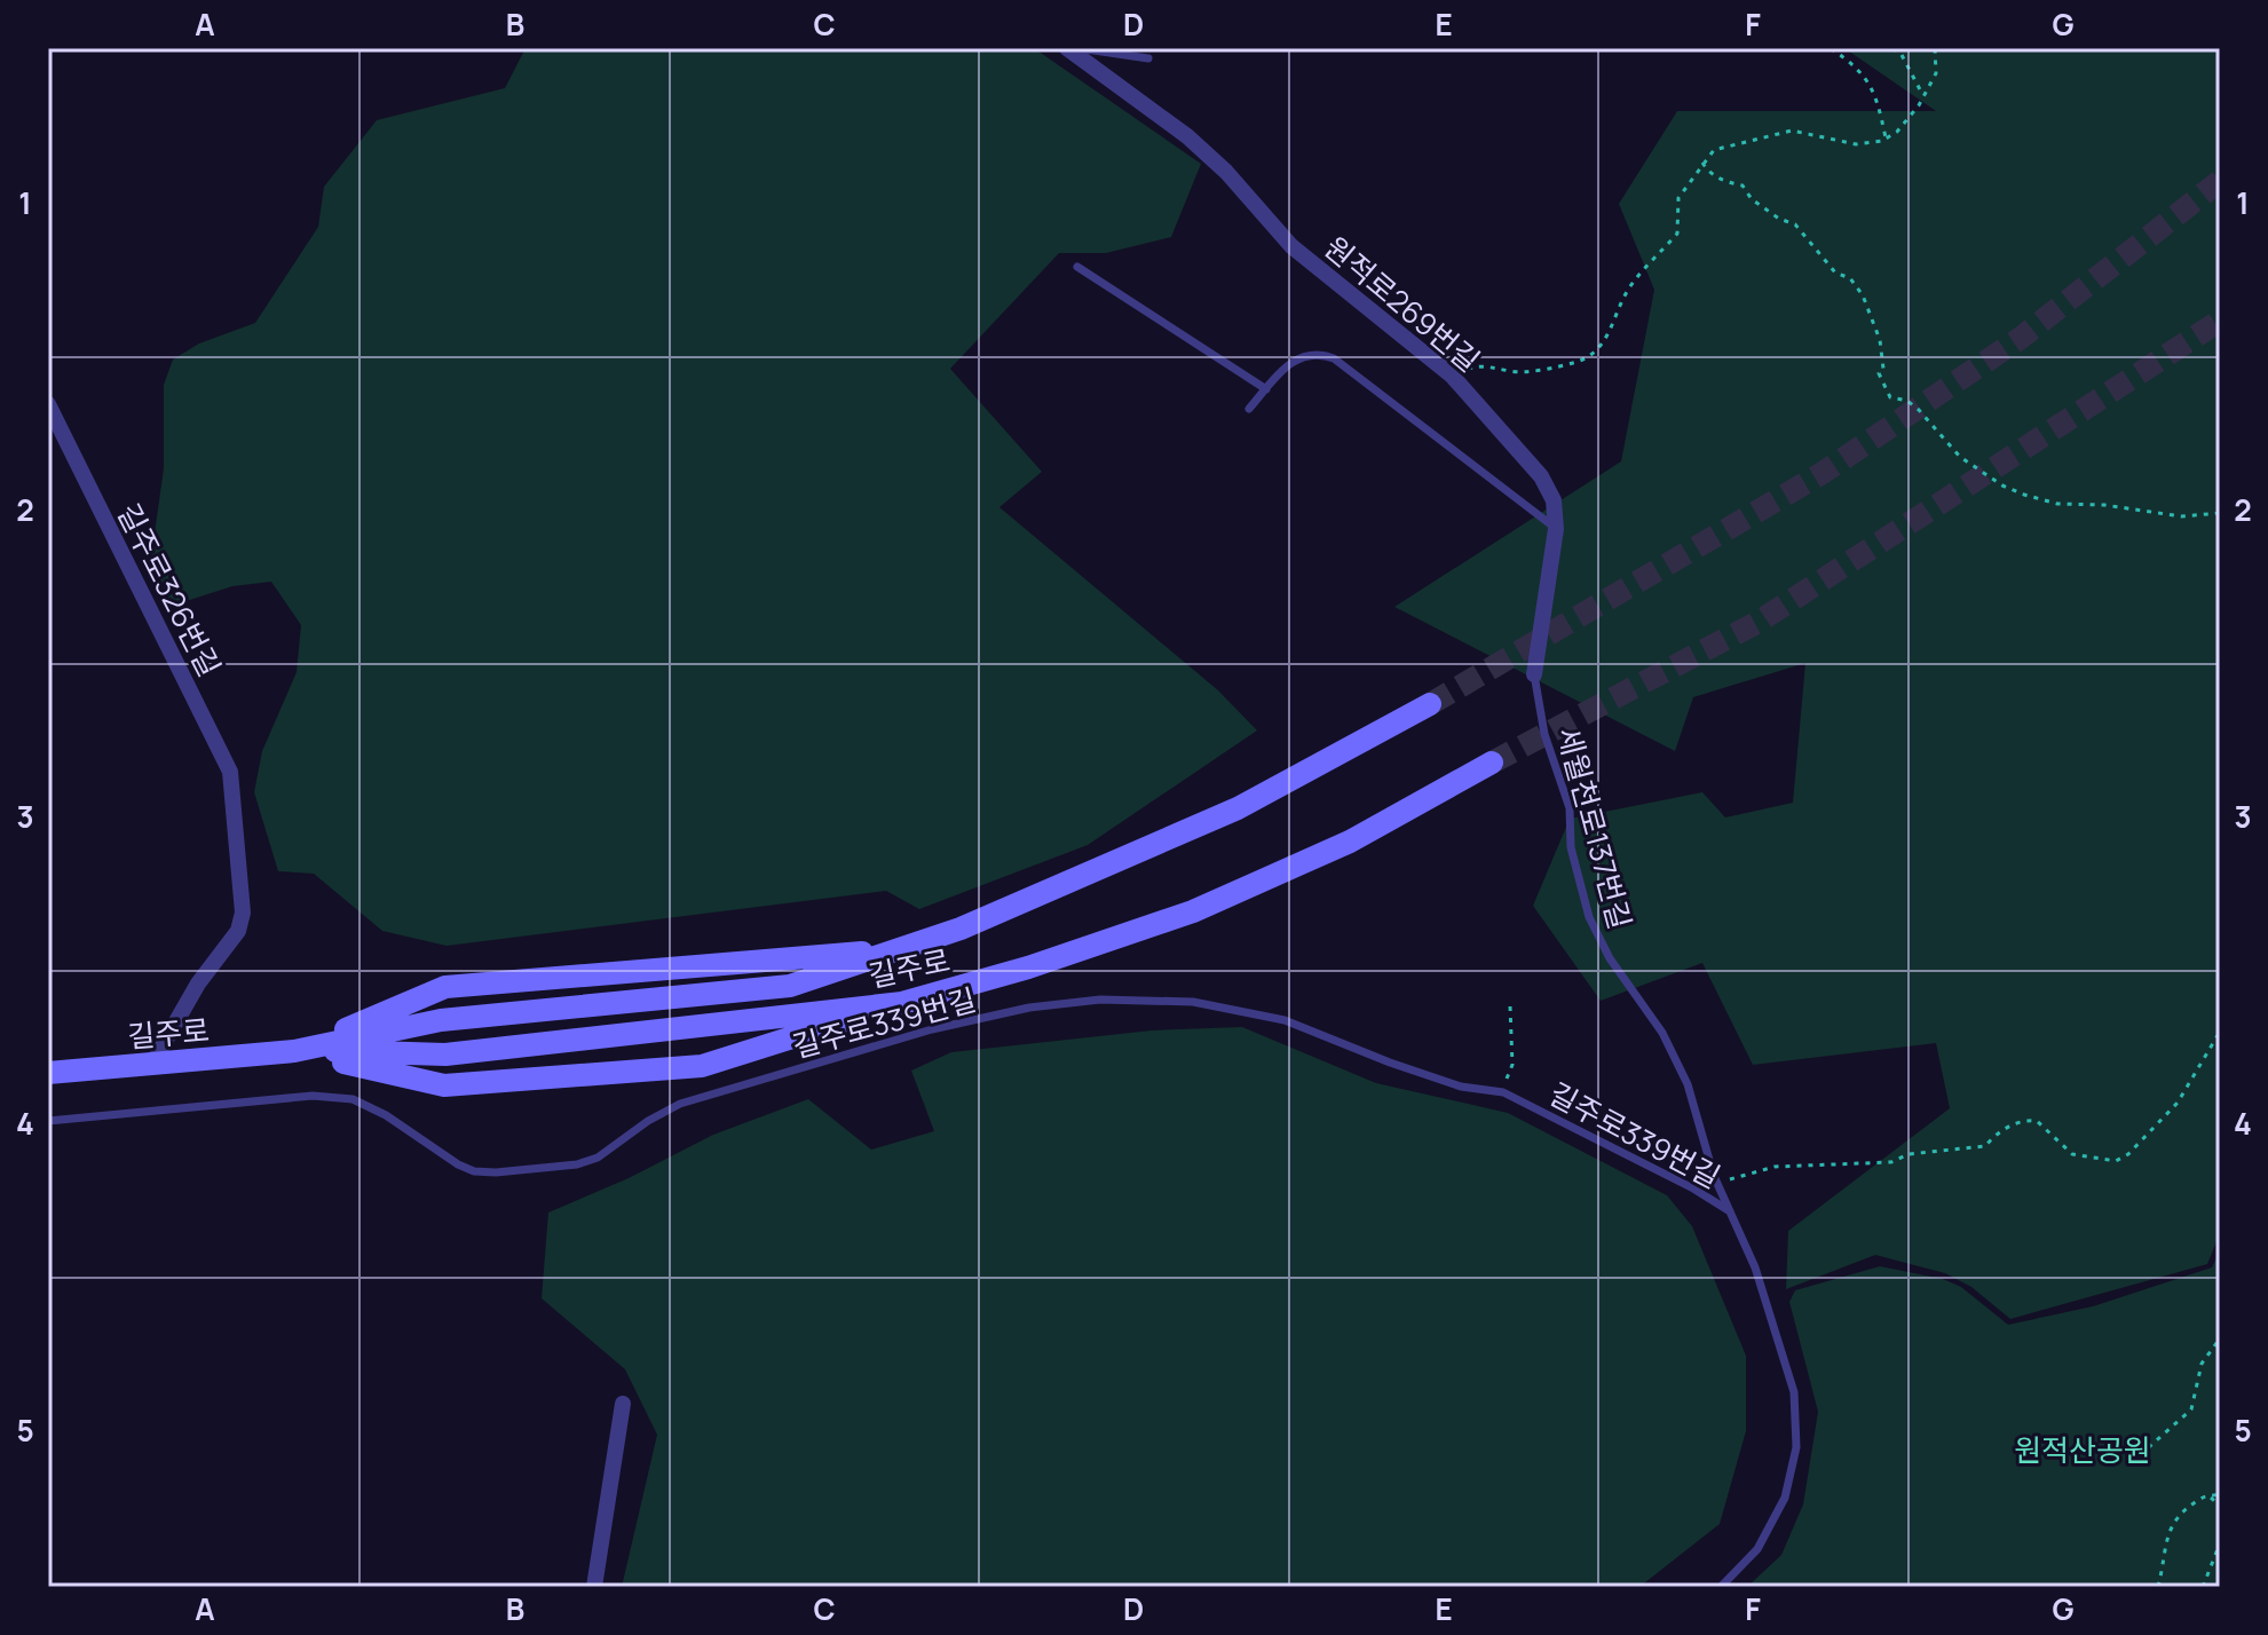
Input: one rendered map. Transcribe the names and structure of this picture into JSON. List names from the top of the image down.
{
  "streets": {
    "main road": ["길주로"],
    "street": ["원적로269번길", "길주로326번길"],
    "lane": ["세월천로137번길", "길주로339번길"]
  },
  "crossings": [
    ["원적로269번길", "세월천로137번길"],
    ["길주로326번길", "길주로"],
    ["세월천로137번길", "길주로339번길"]
  ],
  "parks": ["원적산공원"],
  "grid": {
    "columns": [
      "A",
      "B",
      "C",
      "D",
      "E",
      "F",
      "G"
    ],
    "rows": [
      "1",
      "2",
      "3",
      "4",
      "5"
    ]
  }
}
